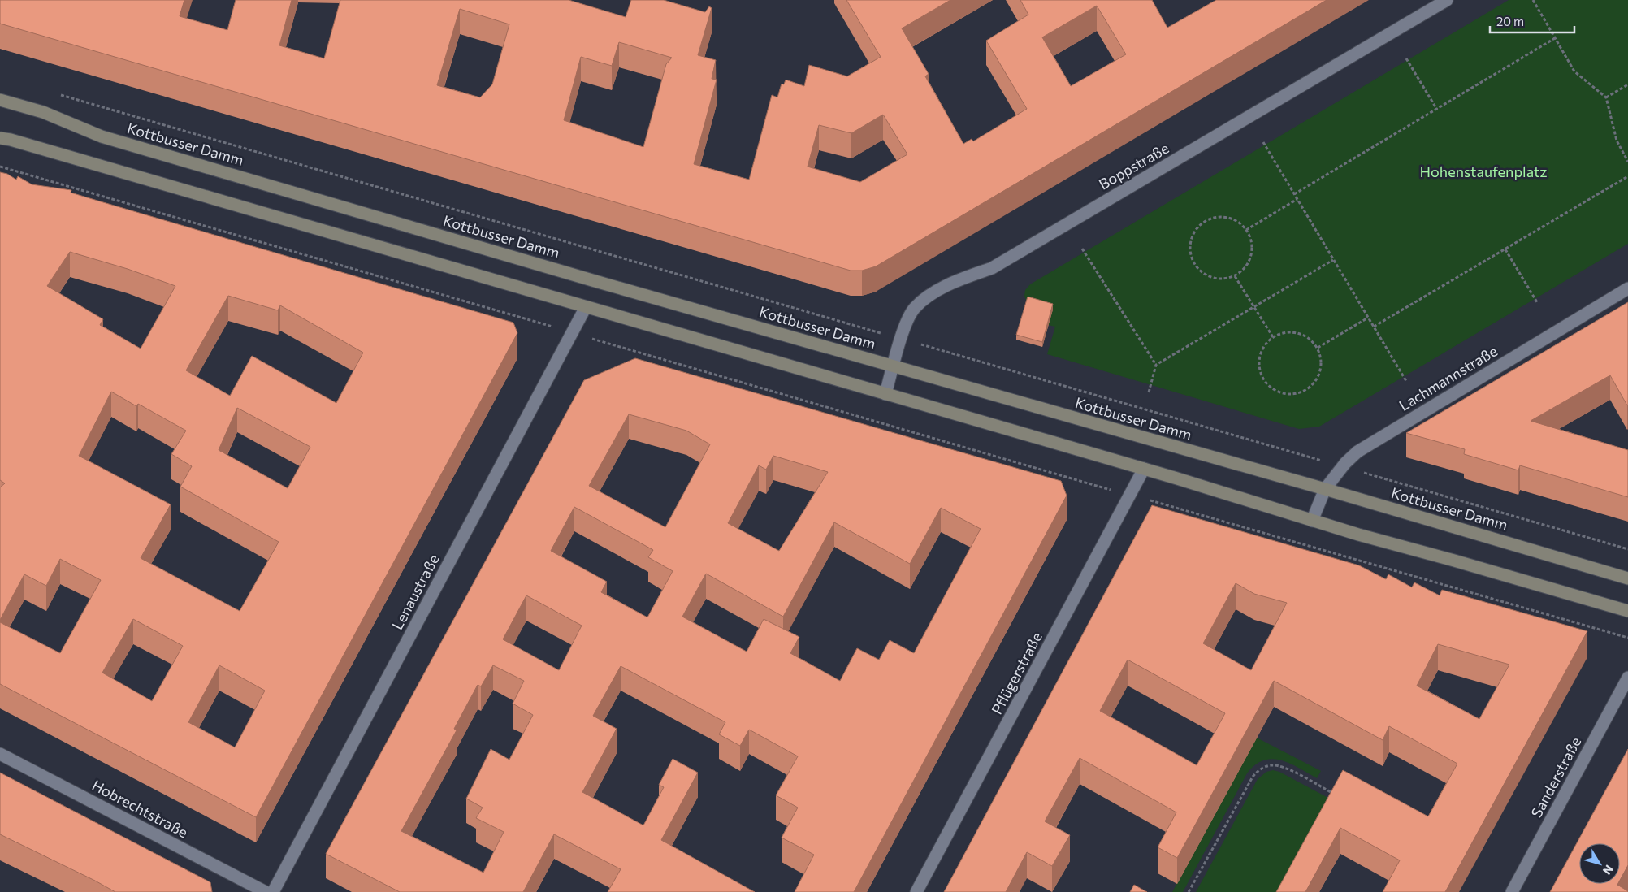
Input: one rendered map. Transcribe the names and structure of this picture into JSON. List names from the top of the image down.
{
  "streets": {
    "main road": ["Kottbusser Damm"],
    "street": [
      "Boppstraße",
      "Lachmannstraße",
      "Lenaustraße",
      "Pflügerstraße",
      "Sanderstraße",
      "Hobrechtstraße"
    ]
  },
  "crossings": [
    ["Kottbusser Damm", "Boppstraße"],
    ["Kottbusser Damm", "Lachmannstraße"]
  ],
  "parks": ["Hohenstaufenplatz"],
  "scale_bar": "20 m",
  "north": "bottom right"
}
